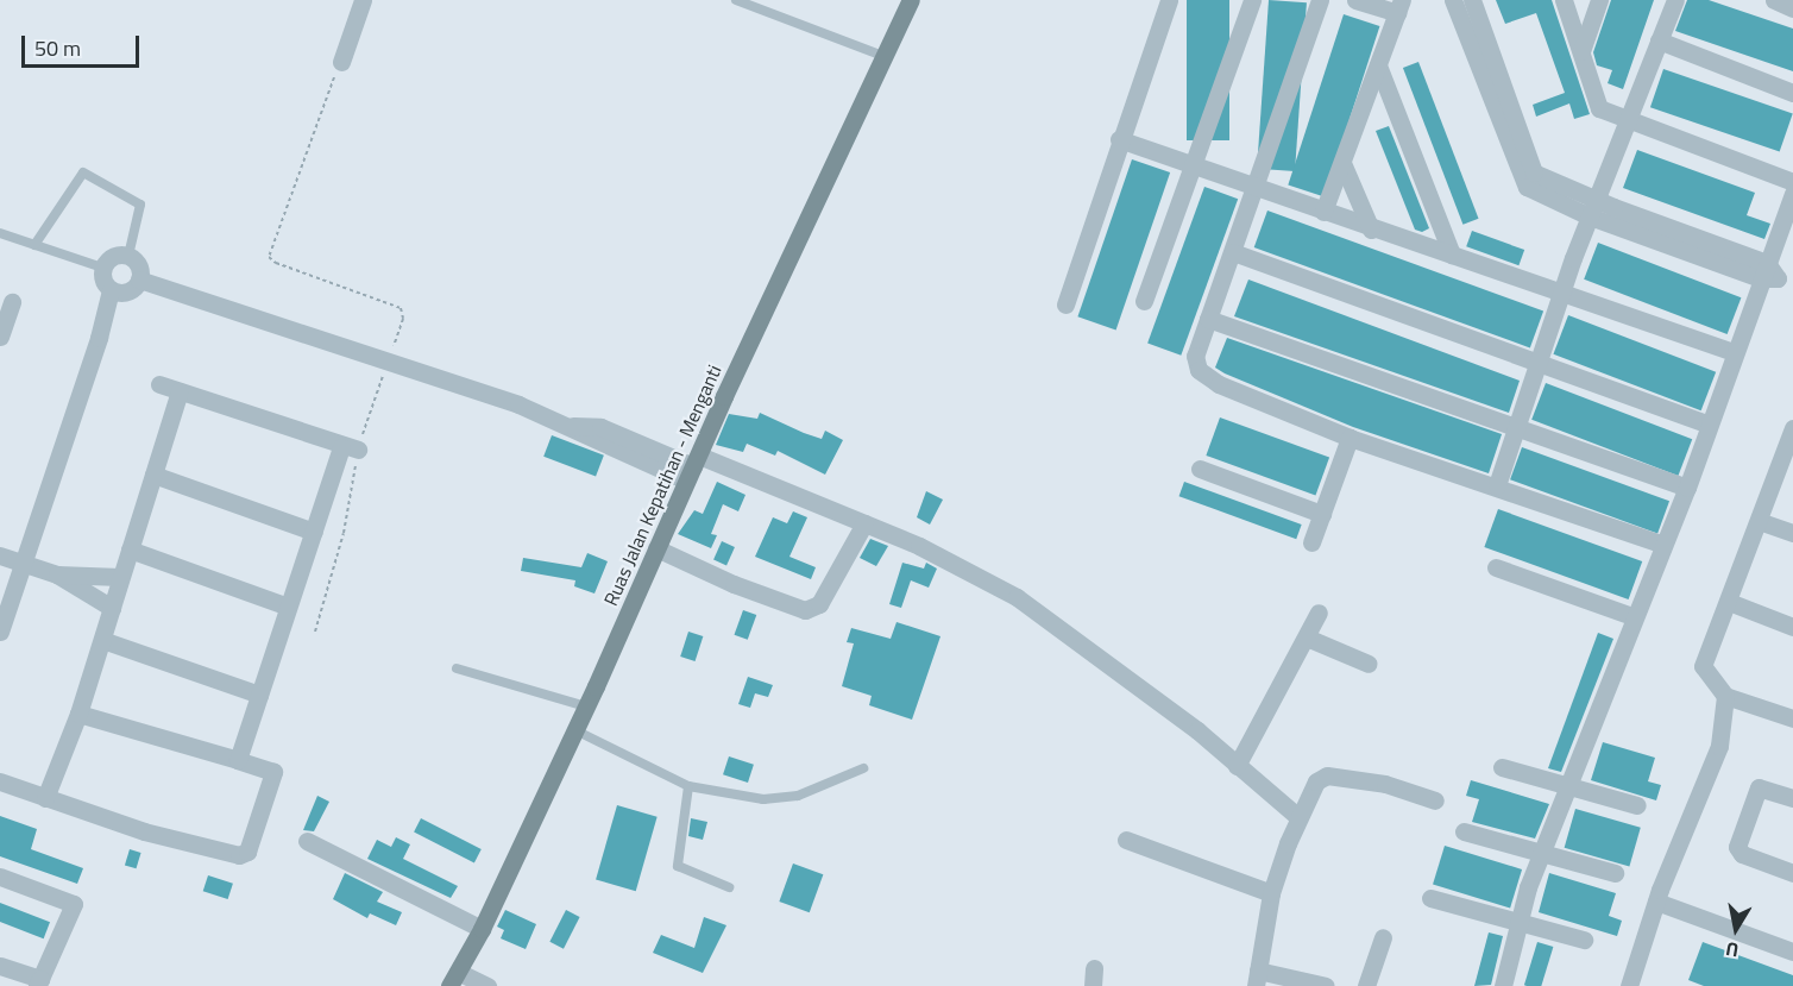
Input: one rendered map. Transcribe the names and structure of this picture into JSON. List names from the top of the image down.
{
  "streets": {
    "main road": ["Ruas Jalan Kepatihan - Menganti"]
  },
  "scale_bar": "50 m",
  "north": "bottom"
}
